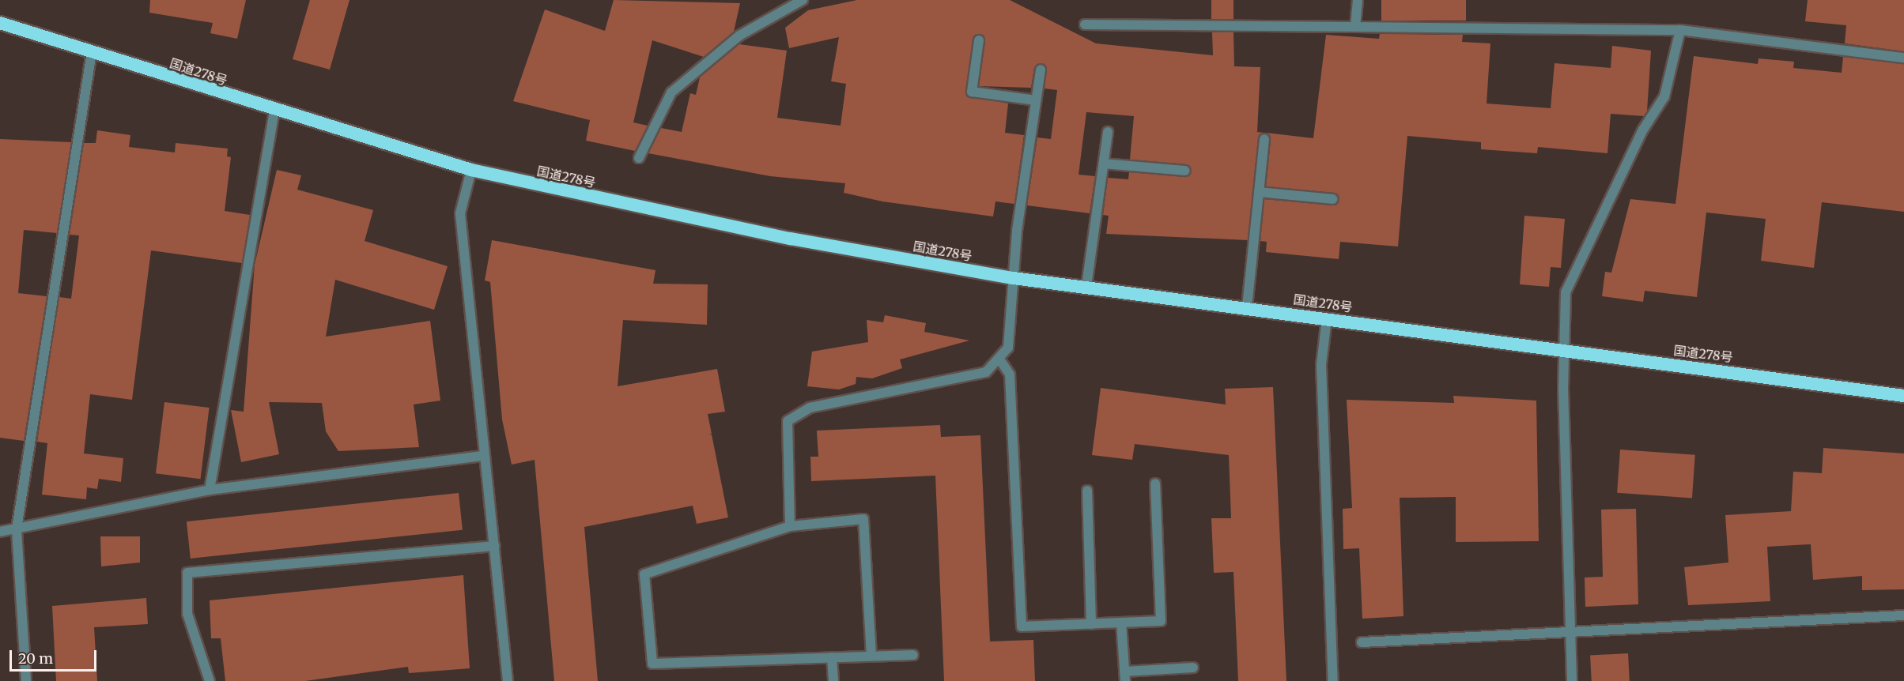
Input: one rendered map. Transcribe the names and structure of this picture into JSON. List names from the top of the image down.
{
  "streets": {
    "highway": ["国道278号"]
  },
  "scale_bar": "20 m"
}
